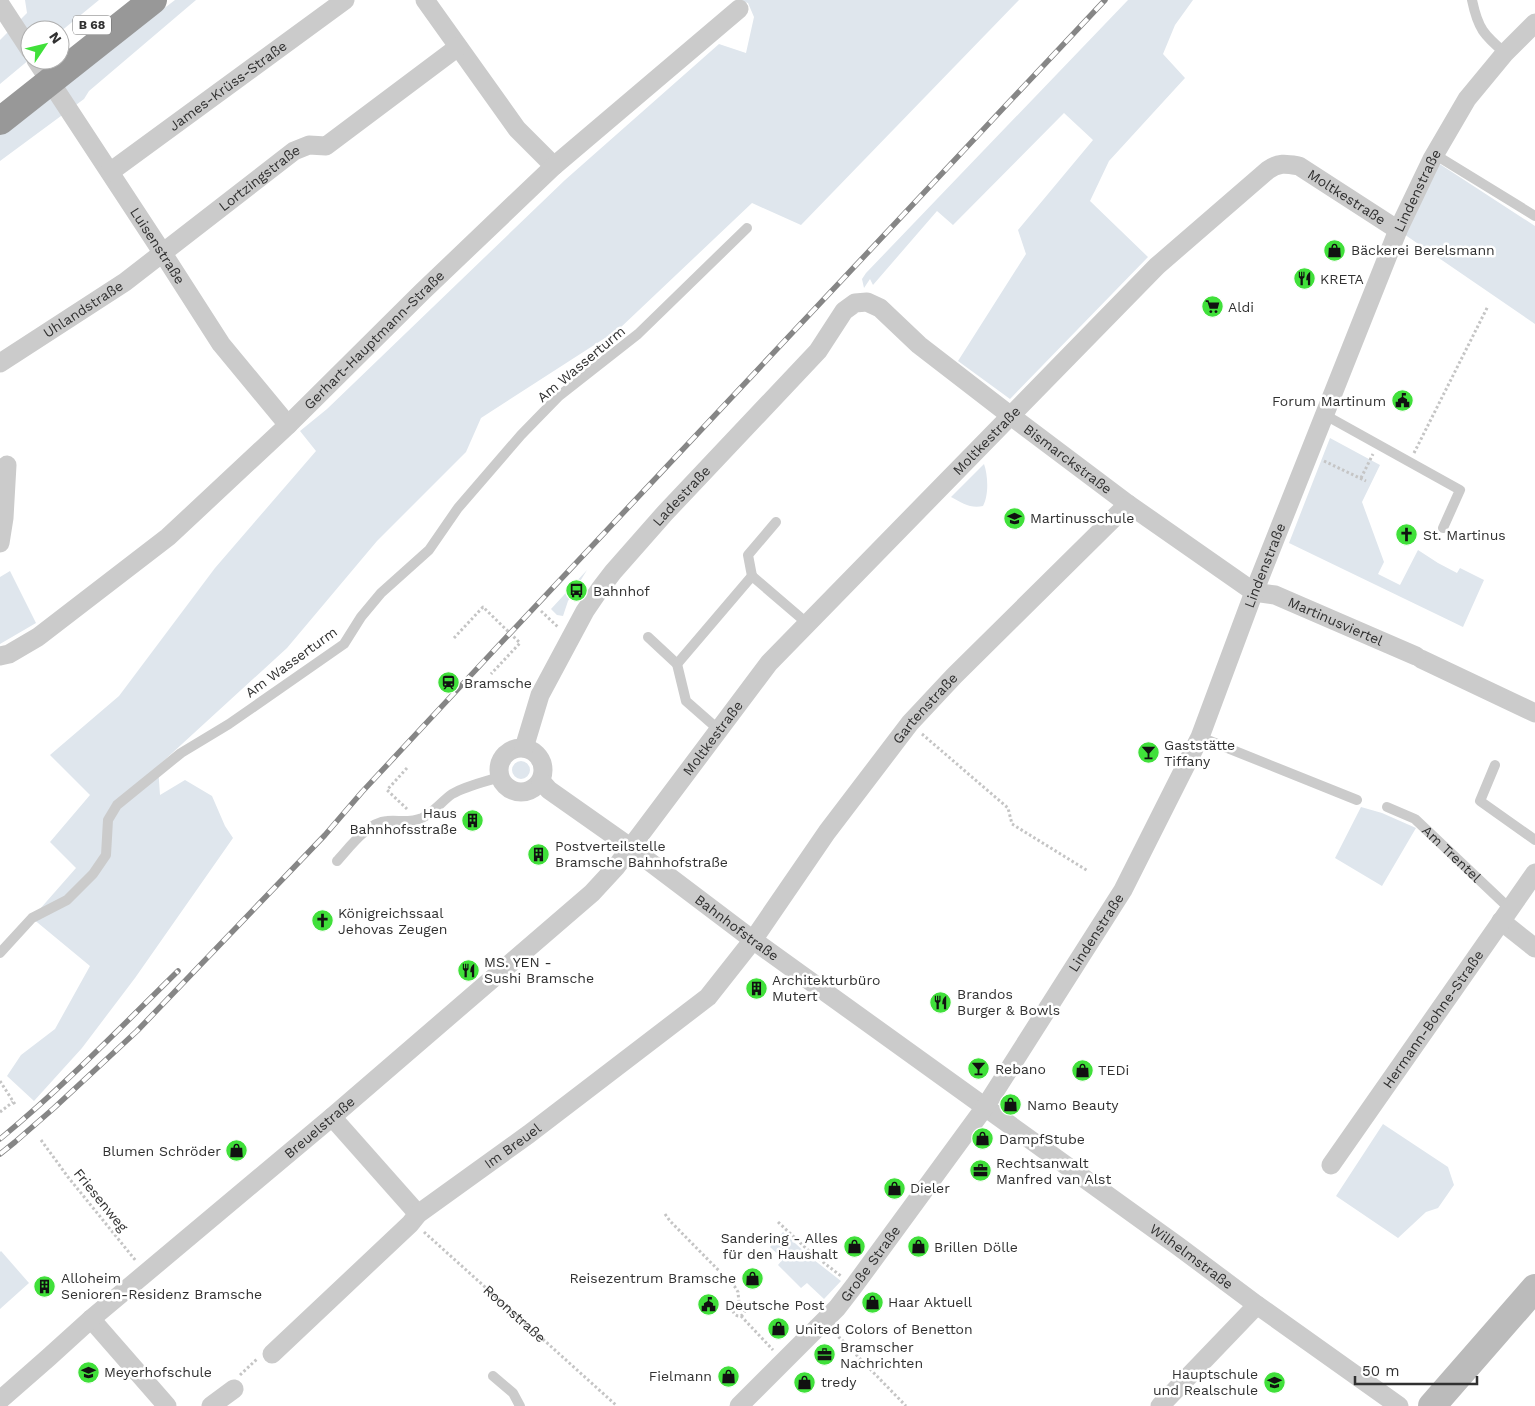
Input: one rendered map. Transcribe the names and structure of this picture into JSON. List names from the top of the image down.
{
  "streets": {
    "highway": ["B 68"],
    "street": [
      "James-Krüss-Straße",
      "Lortzingstraße",
      "Lindenstraße",
      "Moltkestraße",
      "Luisenstraße",
      "Uhlandstraße",
      "Gerhart-Hauptmann-Straße",
      "Bismarckstraße",
      "Ladestraße",
      "Martinusviertel",
      "Gartenstraße",
      "Am Trentel",
      "Bahnhofstraße",
      "Hermann-Bohne-Straße",
      "Breuelstraße",
      "Im Breuel",
      "Wilhelmstraße",
      "Große Straße"
    ],
    "lane": ["Am Wasserturm"],
    "path": ["Friesenweg", "Roonstraße"]
  },
  "crossings": [
    ["James-Krüss-Straße", "Luisenstraße"],
    ["Lortzingstraße", "Luisenstraße"],
    ["Lortzingstraße", "Uhlandstraße"],
    ["Lindenstraße", "Moltkestraße"],
    ["Lindenstraße", "Bismarckstraße"],
    ["Lindenstraße", "Martinusviertel"],
    ["Lindenstraße", "Bahnhofstraße"],
    ["Lindenstraße", "Wilhelmstraße"],
    ["Lindenstraße", "Große Straße"],
    ["Moltkestraße", "Bismarckstraße"],
    ["Moltkestraße", "Bahnhofstraße"],
    ["Moltkestraße", "Breuelstraße"],
    ["Luisenstraße", "Uhlandstraße"],
    ["Luisenstraße", "Gerhart-Hauptmann-Straße"],
    ["Bismarckstraße", "Ladestraße"],
    ["Bismarckstraße", "Martinusviertel"],
    ["Bismarckstraße", "Gartenstraße"],
    ["Ladestraße", "Bahnhofstraße"],
    ["Gartenstraße", "Bahnhofstraße"],
    ["Gartenstraße", "Im Breuel"],
    ["Am Trentel", "Hermann-Bohne-Straße"],
    ["Bahnhofstraße", "Breuelstraße"],
    ["Bahnhofstraße", "Im Breuel"],
    ["Bahnhofstraße", "Wilhelmstraße"],
    ["Bahnhofstraße", "Große Straße"],
    ["Breuelstraße", "Friesenweg"],
    ["Im Breuel", "Roonstraße"],
    ["Wilhelmstraße", "Große Straße"]
  ],
  "places": {
    "shop": [
      "Bäckerei Berelsmann",
      "TEDi",
      "Namo Beauty",
      "DampfStube",
      "Blumen Schröder",
      "Dieler",
      "Sandering - Alles für den Haushalt",
      "Brillen Dölle",
      "Reisezentrum Bramsche",
      "Haar Aktuell",
      "United Colors of Benetton",
      "Fielmann",
      "tredy"
    ],
    "restaurant": ["KRETA", "MS. YEN - Sushi Bramsche", "Brandos Burger & Bowls"],
    "supermarket": ["Aldi"],
    "public building": ["Forum Martinum", "Deutsche Post"],
    "school or university": ["Martinusschule", "Meyerhofschule", "Hauptschule und Realschule"],
    "church": ["St. Martinus", "Königreichssaal Jehovas Zeugen"],
    "bus stop": ["Bahnhof"],
    "station": ["Bramsche"],
    "bar": ["Gaststätte Tiffany", "Rebano"],
    "building": [
      "Haus Bahnhofsstraße",
      "Postverteilstelle Bramsche Bahnhofstraße",
      "Architekturbüro Mutert",
      "Alloheim Senioren-Residenz Bramsche"
    ],
    "office": ["Rechtsanwalt Manfred van Alst", "Bramscher Nachrichten"]
  },
  "scale_bar": "50 m",
  "north": "top right"
}
